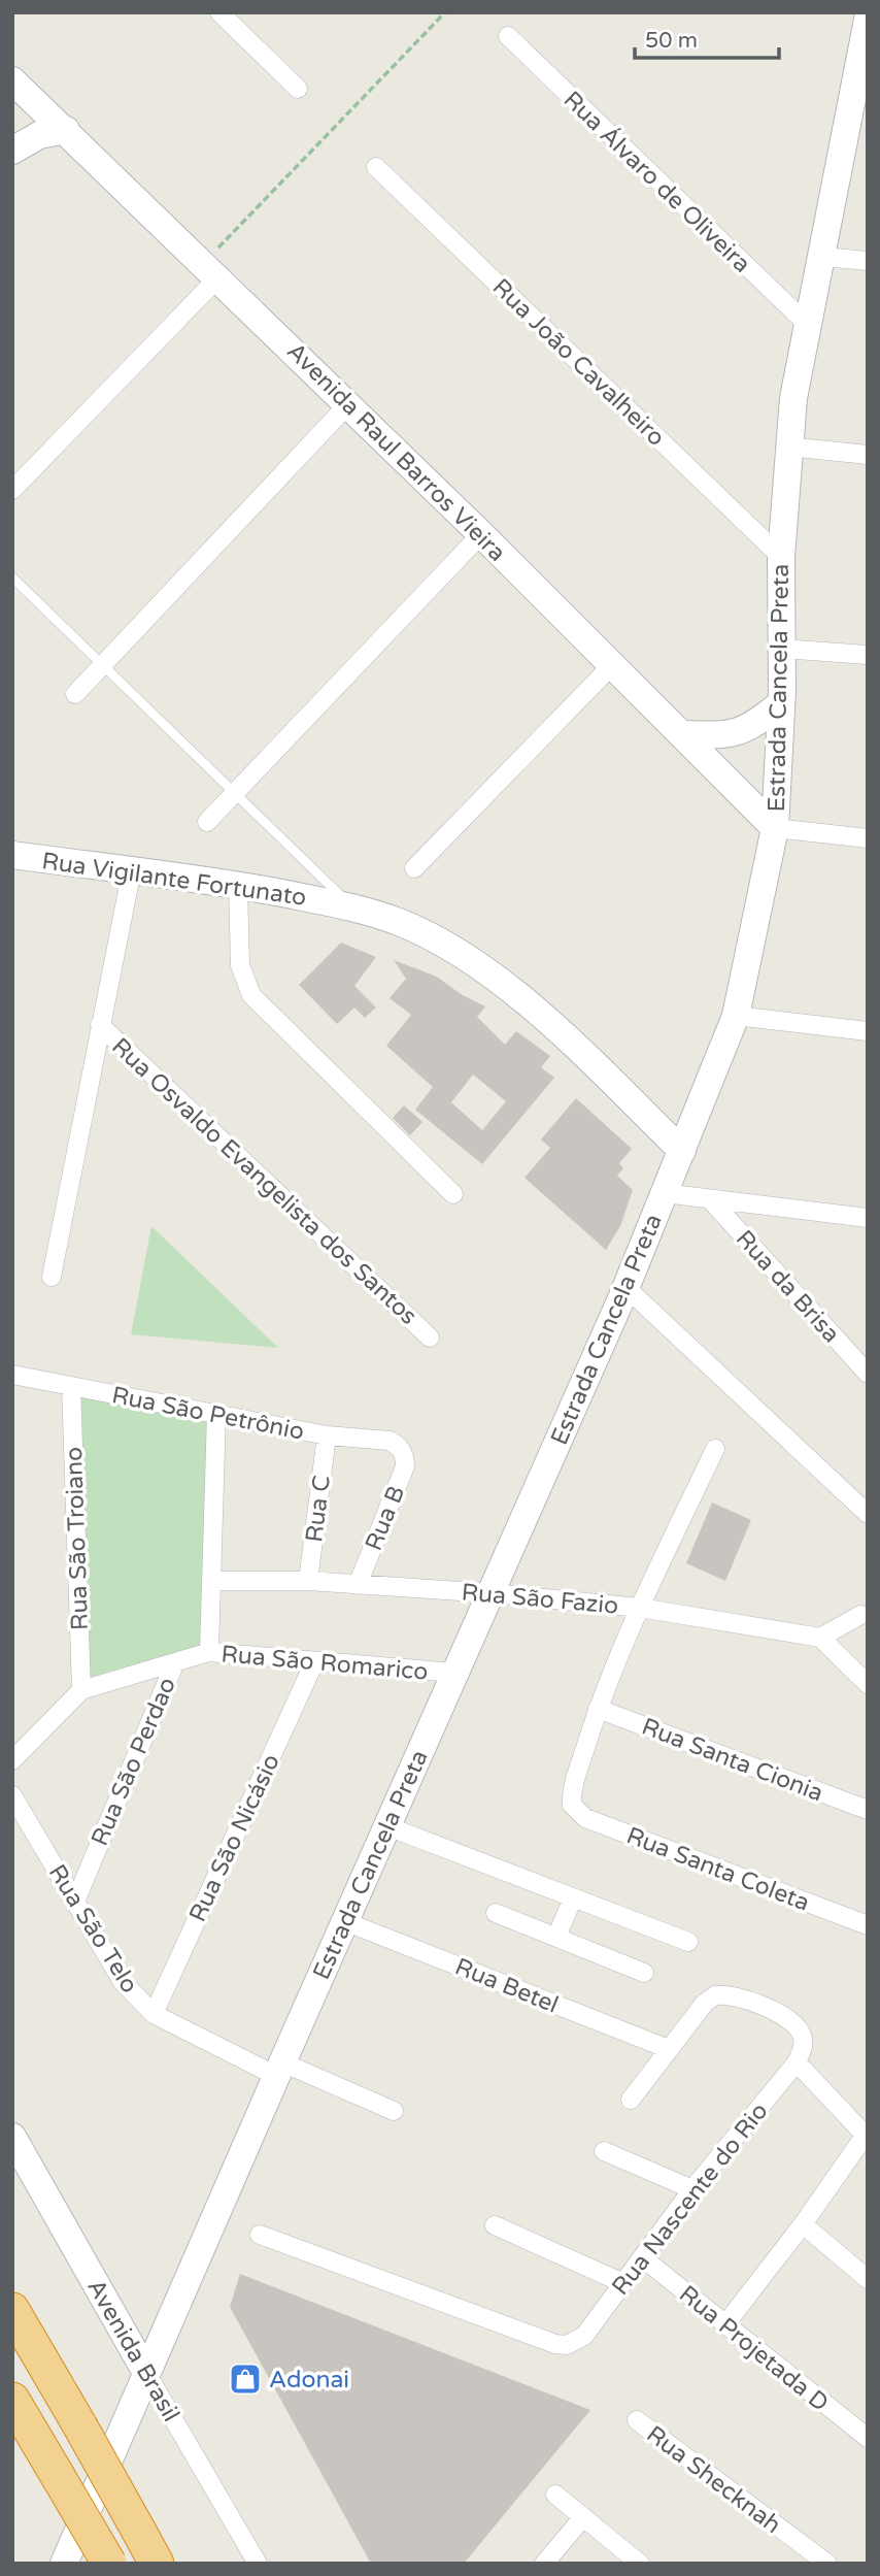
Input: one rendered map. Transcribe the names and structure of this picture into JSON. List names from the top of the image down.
{
  "streets": {
    "street": [
      "Rua Álvaro de Oliveira",
      "Rua João Cavalheiro",
      "Avenida Raul Barros Vieira",
      "Estrada Cancela Preta",
      "Rua Vigilante Fortunato",
      "Rua Osvaldo Evangelista dos Santos",
      "Rua da Brisa",
      "Rua São Petrônio",
      "Rua C",
      "Rua B",
      "Rua São Troiano",
      "Rua São Fazio",
      "Rua São Romarico",
      "Rua Santa Cionia",
      "Rua São Perdao",
      "Rua São Nicásio",
      "Rua Santa Coleta",
      "Rua São Telo",
      "Rua Betel",
      "Rua Nascente do Rio",
      "Rua Projetada D",
      "Avenida Brasil",
      "Rua Shecknah"
    ]
  },
  "crossings": [
    ["Rua Álvaro de Oliveira", "Estrada Cancela Preta"],
    ["Rua João Cavalheiro", "Estrada Cancela Preta"],
    ["Avenida Raul Barros Vieira", "Estrada Cancela Preta"],
    ["Estrada Cancela Preta", "Rua Vigilante Fortunato"],
    ["Estrada Cancela Preta", "Rua São Fazio"],
    ["Estrada Cancela Preta", "Rua São Romarico"],
    ["Estrada Cancela Preta", "Rua São Telo"],
    ["Estrada Cancela Preta", "Rua Betel"],
    ["Estrada Cancela Preta", "Avenida Brasil"],
    ["Rua São Petrônio", "Rua C"],
    ["Rua São Petrônio", "Rua B"],
    ["Rua São Petrônio", "Rua São Troiano"],
    ["Rua C", "Rua São Fazio"],
    ["Rua B", "Rua São Fazio"],
    ["Rua São Troiano", "Rua São Romarico"],
    ["Rua São Romarico", "Rua São Perdao"],
    ["Rua São Romarico", "Rua São Nicásio"],
    ["Rua Santa Cionia", "Rua Santa Coleta"],
    ["Rua São Perdao", "Rua São Telo"],
    ["Rua São Nicásio", "Rua São Telo"],
    ["Rua Nascente do Rio", "Rua Projetada D"]
  ],
  "places": {
    "shop": ["Adonai"]
  },
  "scale_bar": "50 m"
}
